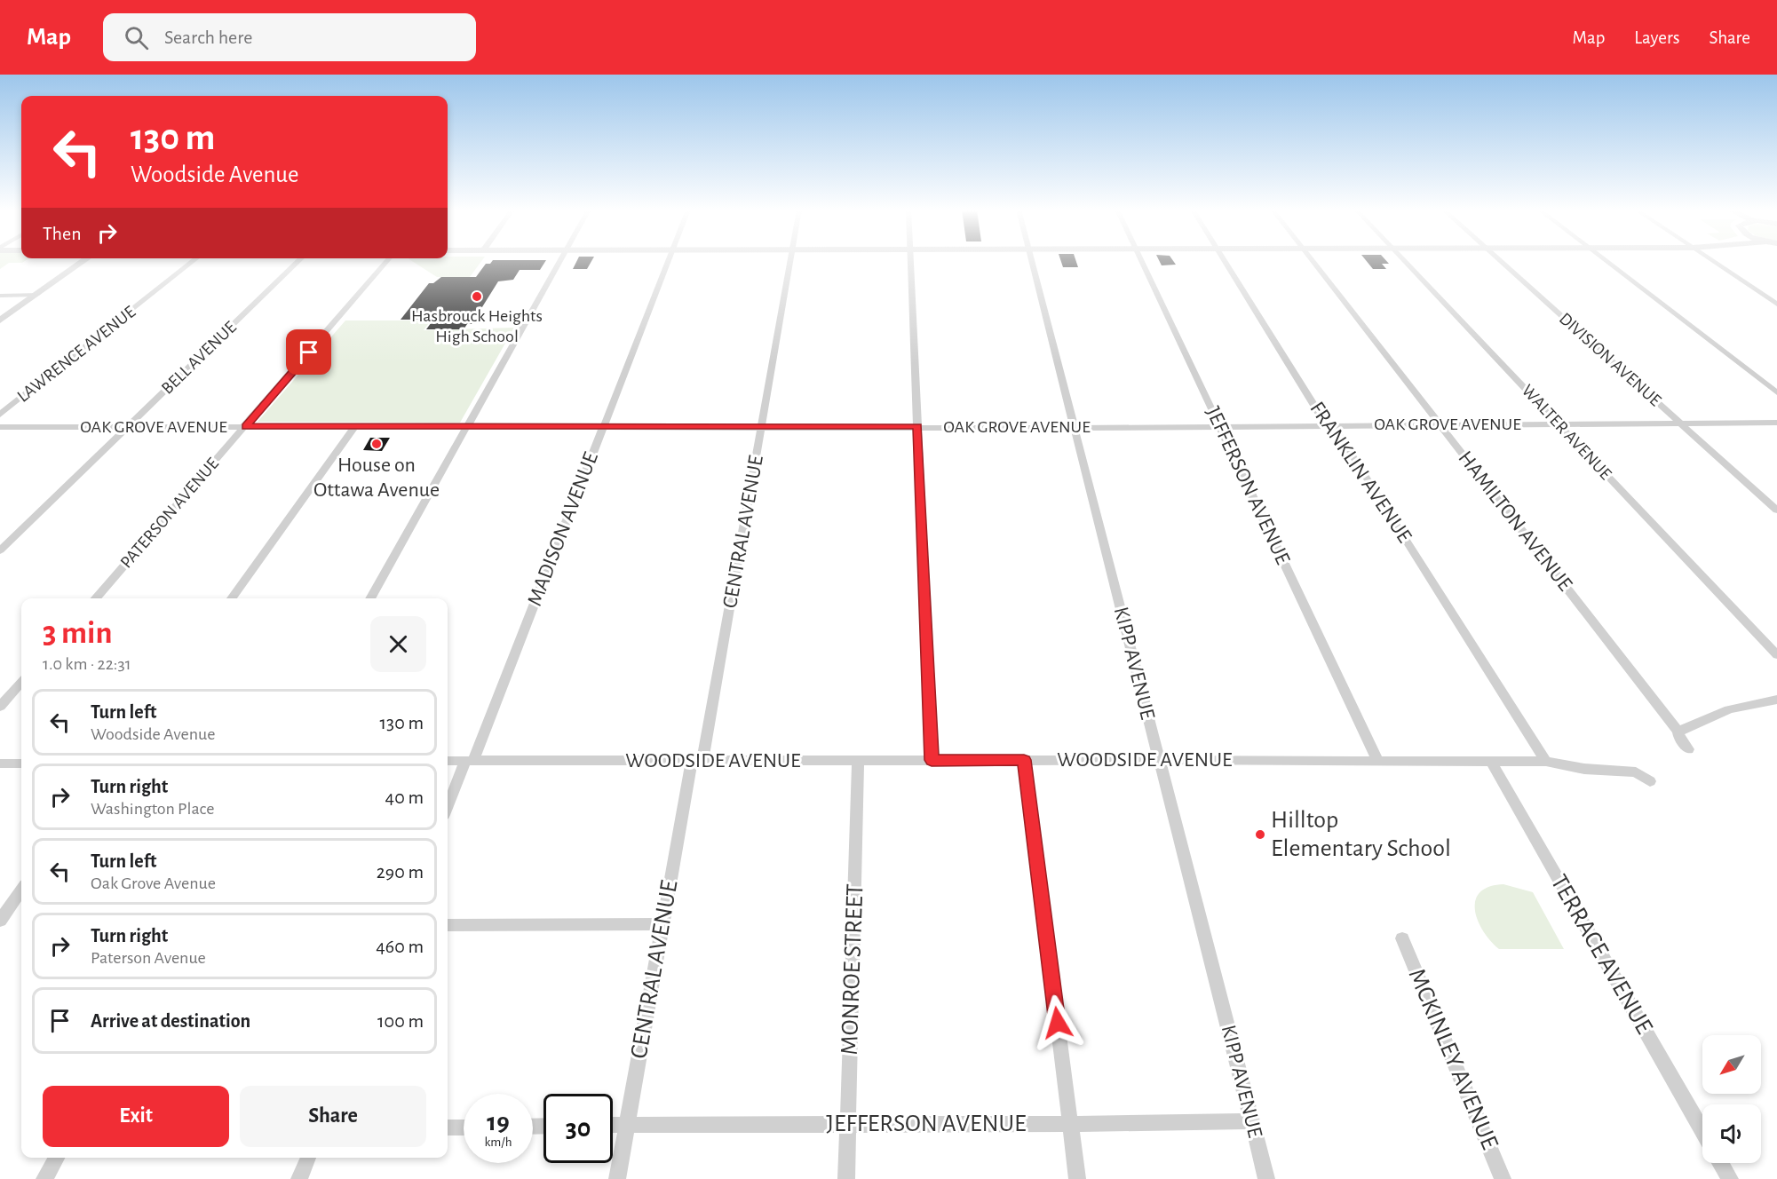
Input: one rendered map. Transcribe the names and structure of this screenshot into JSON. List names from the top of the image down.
{
  "streets": {
    "street": [
      "LAWRENCE AVENUE",
      "BELL AVENUE",
      "DIVISION AVENUE",
      "OAK GROVE AVENUE",
      "WALTER AVENUE",
      "FRANKLIN AVENUE",
      "JEFFERSON AVENUE",
      "PATERSON AVENUE",
      "HAMILTON AVENUE",
      "MADISON AVENUE",
      "CENTRAL AVENUE",
      "KIPP AVENUE",
      "WOODSIDE AVENUE",
      "TERRACE AVENUE",
      "MONROE STREET",
      "MCKINLEY AVENUE"
    ]
  },
  "crossings": [
    ["BELL AVENUE", "OAK GROVE AVENUE"],
    ["DIVISION AVENUE", "OAK GROVE AVENUE"],
    ["OAK GROVE AVENUE", "WALTER AVENUE"],
    ["OAK GROVE AVENUE", "FRANKLIN AVENUE"],
    ["OAK GROVE AVENUE", "JEFFERSON AVENUE"],
    ["OAK GROVE AVENUE", "PATERSON AVENUE"],
    ["OAK GROVE AVENUE", "HAMILTON AVENUE"],
    ["OAK GROVE AVENUE", "MADISON AVENUE"],
    ["OAK GROVE AVENUE", "CENTRAL AVENUE"],
    ["OAK GROVE AVENUE", "KIPP AVENUE"],
    ["FRANKLIN AVENUE", "WOODSIDE AVENUE"],
    ["JEFFERSON AVENUE", "CENTRAL AVENUE"],
    ["JEFFERSON AVENUE", "KIPP AVENUE"],
    ["JEFFERSON AVENUE", "WOODSIDE AVENUE"],
    ["JEFFERSON AVENUE", "MONROE STREET"],
    ["MADISON AVENUE", "WOODSIDE AVENUE"],
    ["CENTRAL AVENUE", "WOODSIDE AVENUE"],
    ["KIPP AVENUE", "WOODSIDE AVENUE"],
    ["WOODSIDE AVENUE", "TERRACE AVENUE"],
    ["WOODSIDE AVENUE", "MONROE STREET"]
  ],
  "places": ["Hasbrouck Heights High School", "House on Ottawa Avenue", "Hilltop Elementary School"],
  "north": "bottom left",
  "page": {
    "header": "Map",
    "search": "Search here",
    "nav": ["Map", "Layers", "Share"],
    "turn": ["130 m", "Woodside Avenue"],
    "then": "Then",
    "heading": ["3 min", "1.0 km · 22:31"],
    "list": [
      {
        "name": "Turn left",
        "note": "Woodside Avenue",
        "value": "130 m"
      },
      {
        "name": "Turn right",
        "note": "Washington Place",
        "value": "40 m"
      },
      {
        "name": "Turn left",
        "note": "Oak Grove Avenue",
        "value": "290 m"
      },
      {
        "name": "Turn right",
        "note": "Paterson Avenue",
        "value": "460 m"
      },
      {
        "name": "Arrive at destination",
        "value": "100 m"
      }
    ],
    "buttons": ["Exit", "Share"],
    "speed": "19 km/h",
    "limit": "30"
  }
}
